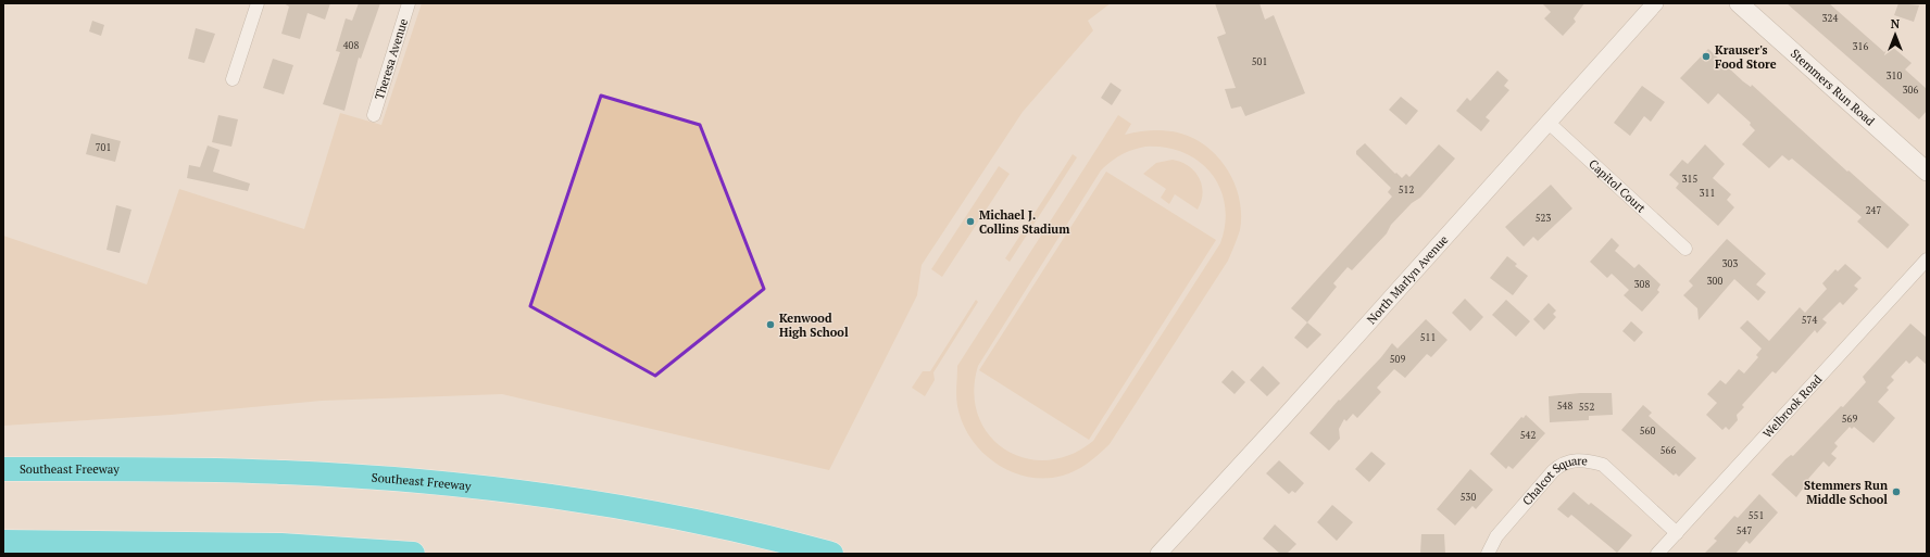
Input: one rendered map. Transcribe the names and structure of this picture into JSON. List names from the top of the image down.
{
  "streets": {
    "highway": ["Southeast Freeway"],
    "main road": ["Stemmers Run Road"],
    "street": [
      "Theresa Avenue",
      "Capitol Court",
      "North Marlyn Avenue",
      "Welbrook Road",
      "Chalcot Square"
    ]
  },
  "crossings": [
    ["Capitol Court", "North Marlyn Avenue"],
    ["Welbrook Road", "Chalcot Square"]
  ],
  "places": [
    "Krauser's Food Store",
    "Michael J. Collins Stadium",
    "Kenwood High School",
    "Stemmers Run Middle School"
  ],
  "house_numbers": [
    "324",
    "408",
    "316",
    "501",
    "310",
    "306",
    "701",
    "315",
    "512",
    "311",
    "247",
    "523",
    "303",
    "300",
    "308",
    "574",
    "511",
    "509",
    "548",
    "552",
    "569",
    "560",
    "542",
    "566",
    "530",
    "551",
    "547"
  ],
  "north": "top"
}
